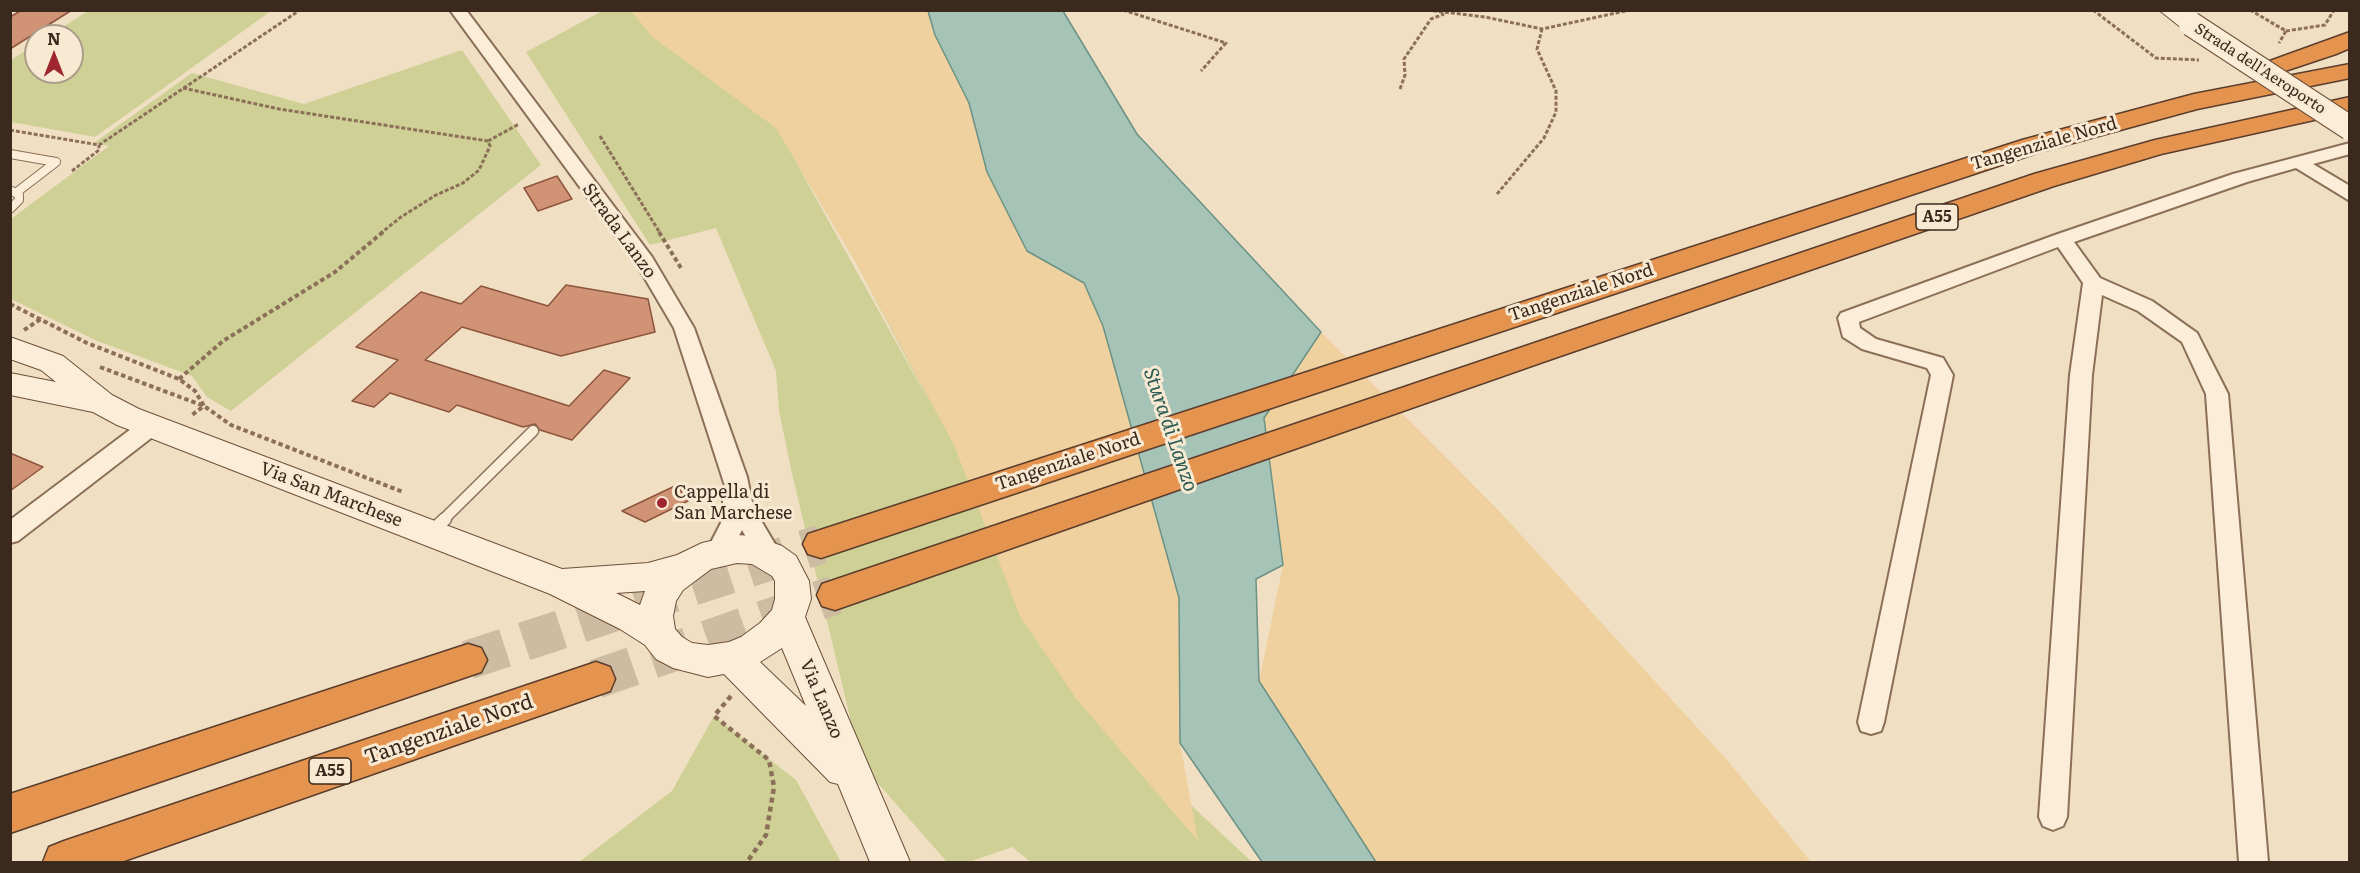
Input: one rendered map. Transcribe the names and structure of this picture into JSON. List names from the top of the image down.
{
  "streets": {
    "highway": ["Tangenziale Nord", "A55"],
    "street": [
      "Strada dell'Aeroporto",
      "Strada Lanzo",
      "Via San Marchese",
      "Via Lanzo"
    ]
  },
  "crossings": [
    ["Strada Lanzo", "Via San Marchese"],
    ["Strada Lanzo", "Via Lanzo"],
    ["Via San Marchese", "Via Lanzo"]
  ],
  "water": ["Stura di Lanzo"],
  "places": ["Cappella di San Marchese"],
  "north": "top"
}
